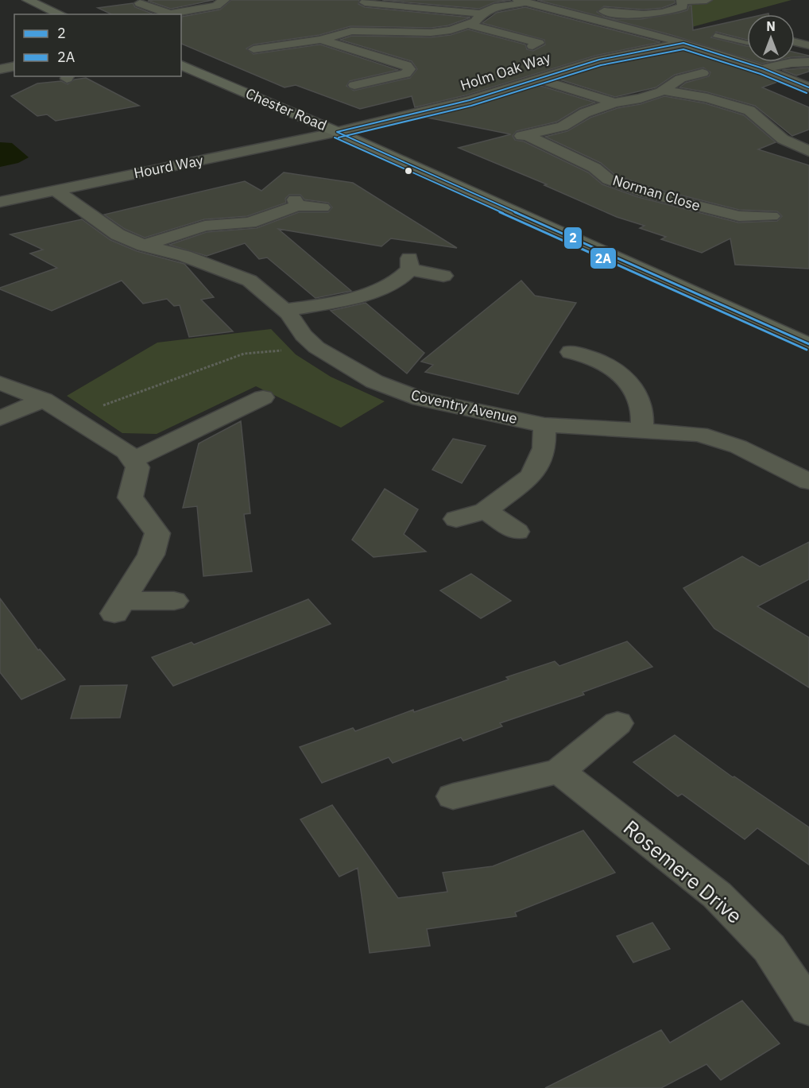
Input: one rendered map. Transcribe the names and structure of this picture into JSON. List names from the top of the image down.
{
  "streets": {
    "main road": ["Chester Road"],
    "street": [
      "Holm Oak Way",
      "Hourd Way",
      "Norman Close",
      "Coventry Avenue",
      "Rosemere Drive"
    ]
  },
  "crossings": [
    ["Holm Oak Way", "Chester Road"],
    ["Holm Oak Way", "Hourd Way"],
    ["Chester Road", "Hourd Way"],
    ["Hourd Way", "Coventry Avenue"]
  ],
  "lines": ["transit line 2", "transit line 2A"],
  "legend": ["2", "2A"],
  "north": "top"
}
